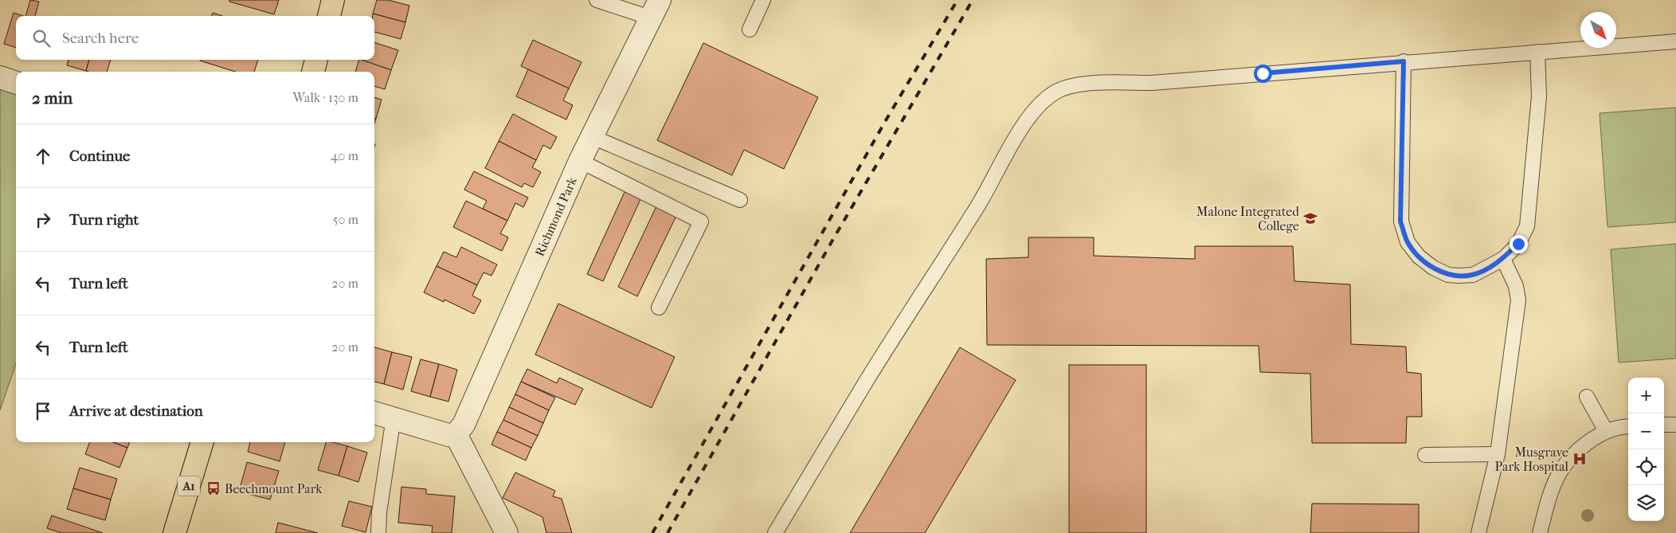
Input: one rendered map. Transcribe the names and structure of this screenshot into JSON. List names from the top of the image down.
{
  "streets": {
    "main road": ["A1"],
    "street": ["Richmond Park"]
  },
  "places": {
    "school or university": ["Malone Integrated College"],
    "hospital": ["Musgrave Park Hospital"],
    "bus stop": ["Beechmount Park"]
  },
  "north": "bottom right",
  "page": {
    "search": "Search here",
    "heading": ["2 min", "Walk · 130 m"],
    "list": [
      ["Continue", "40 m"],
      ["Turn right", "50 m"],
      ["Turn left", "20 m"],
      ["Turn left", "20 m"],
      "Arrive at destination"
    ],
    "map_buttons": ["+", "−"]
  }
}
